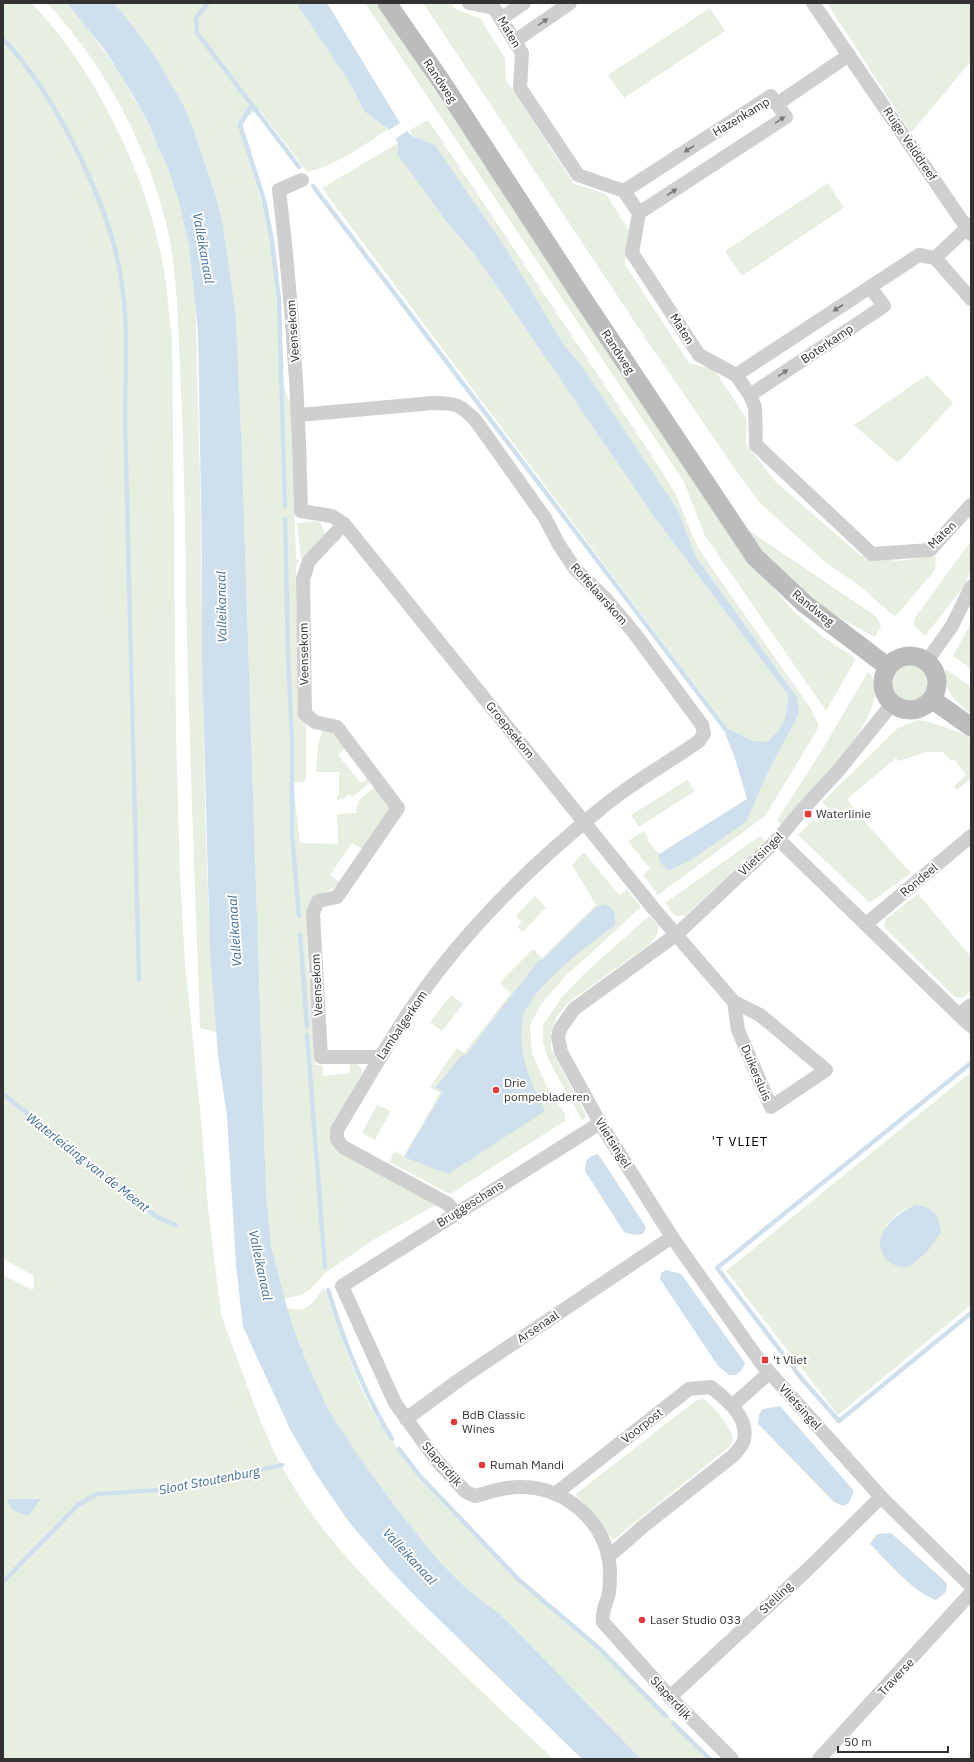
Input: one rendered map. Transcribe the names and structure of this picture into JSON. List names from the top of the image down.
{
  "streets": {
    "main road": ["Randweg"],
    "street": [
      "Maten",
      "Hazenkamp",
      "Ruige Velddreef",
      "Veensekom",
      "Boterkamp",
      "Roffelaarskom",
      "Groepsekom",
      "Vlietsingel",
      "Rondeel",
      "Lambalgerkom",
      "Duikersluis",
      "Bruggeschans",
      "Arsenaal",
      "Voorpost",
      "Slaperdijk",
      "Stelling",
      "Traverse"
    ]
  },
  "crossings": [
    ["Maten", "Hazenkamp"],
    ["Maten", "Boterkamp"],
    ["Randweg", "Vlietsingel"],
    ["Veensekom", "Roffelaarskom"],
    ["Veensekom", "Groepsekom"],
    ["Veensekom", "Lambalgerkom"],
    ["Roffelaarskom", "Groepsekom"],
    ["Roffelaarskom", "Lambalgerkom"],
    ["Groepsekom", "Vlietsingel"],
    ["Groepsekom", "Lambalgerkom"],
    ["Groepsekom", "Duikersluis"],
    ["Vlietsingel", "Duikersluis"],
    ["Vlietsingel", "Bruggeschans"],
    ["Vlietsingel", "Arsenaal"],
    ["Vlietsingel", "Stelling"],
    ["Lambalgerkom", "Bruggeschans"],
    ["Bruggeschans", "Slaperdijk"],
    ["Arsenaal", "Slaperdijk"],
    ["Voorpost", "Slaperdijk"],
    ["Slaperdijk", "Stelling"]
  ],
  "districts": ["'T VLIET"],
  "water": ["Valleikanaal", "Waterleiding van de Meent", "Sloot Stoutenburg"],
  "places": {
    "transit": ["Waterlinie", "'t Vliet"],
    "other": [
      "Drie pompebladeren",
      "BdB Classic Wines",
      "Rumah Mandi",
      "Laser Studio 033"
    ]
  },
  "scale_bar": "50 m"
}
